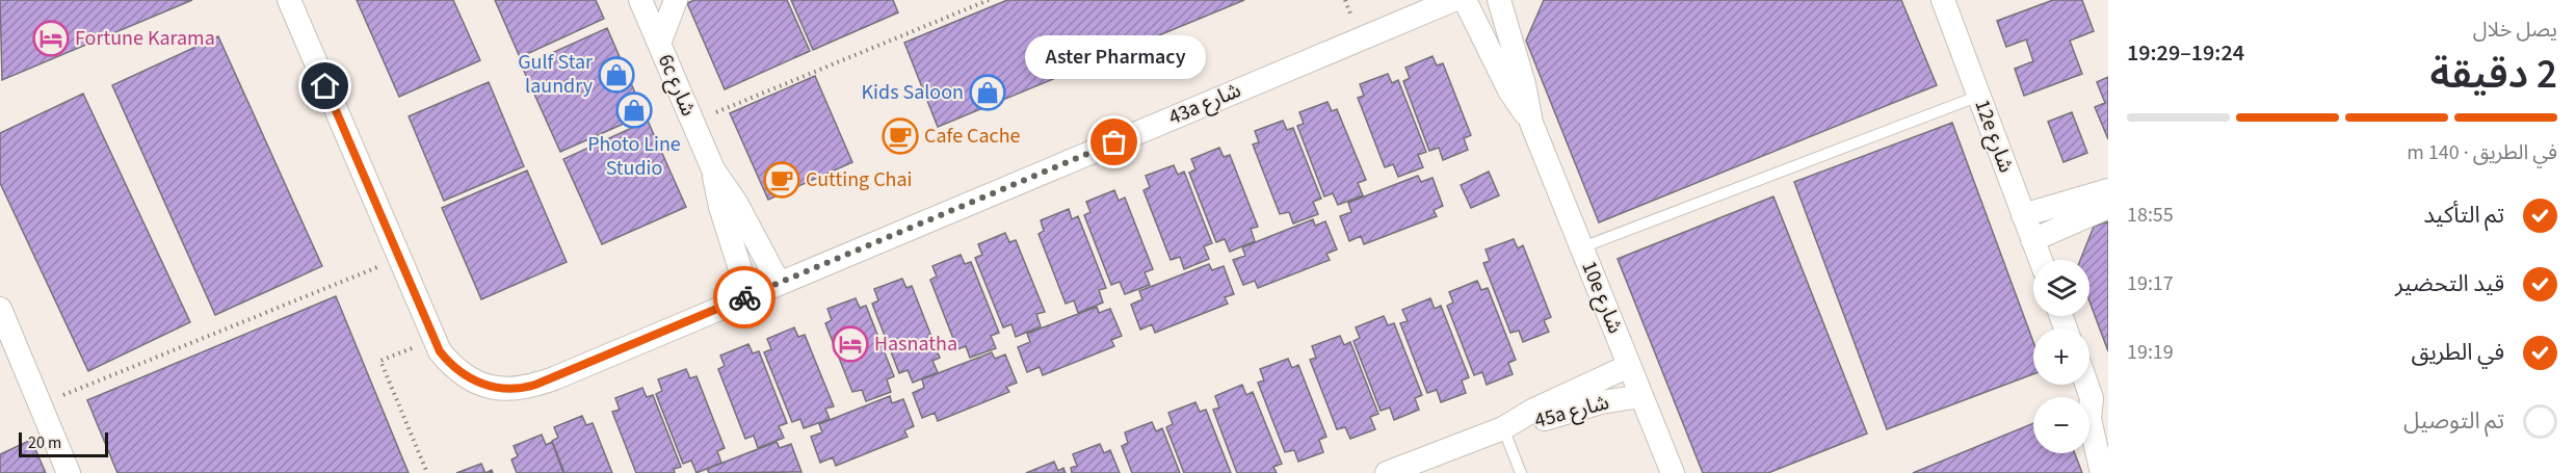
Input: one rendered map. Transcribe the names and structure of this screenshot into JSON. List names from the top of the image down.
{
  "streets": {
    "street": [
      "6c شارع",
      "43a شارع",
      "12e شارع",
      "10e شارع",
      "45a شارع"
    ]
  },
  "crossings": [
    ["6c شارع", "43a شارع"],
    ["10e شارع", "45a شارع"]
  ],
  "places": {
    "hotel": ["Fortune Karama", "Hasnatha"],
    "shop": ["Gulf Star laundry", "Kids Saloon", "Photo Line Studio"],
    "cafe": ["Cafe Cache", "Cutting Chai"],
    "other": ["Aster Pharmacy"]
  },
  "scale_bar": "20 m",
  "page": {
    "heading": ["2 دقيقة", "يصل خلال", "19:24–19:29"],
    "bubble": "Aster Pharmacy",
    "bar": "في الطريق · 140 m",
    "list": [
      ["تم التأكيد", "18:55"],
      ["قيد التحضير", "19:17"],
      ["في الطريق", "19:19"],
      "تم التوصيل"
    ],
    "map_buttons": ["+", "−"],
    "scale": "20 m"
  }
}
